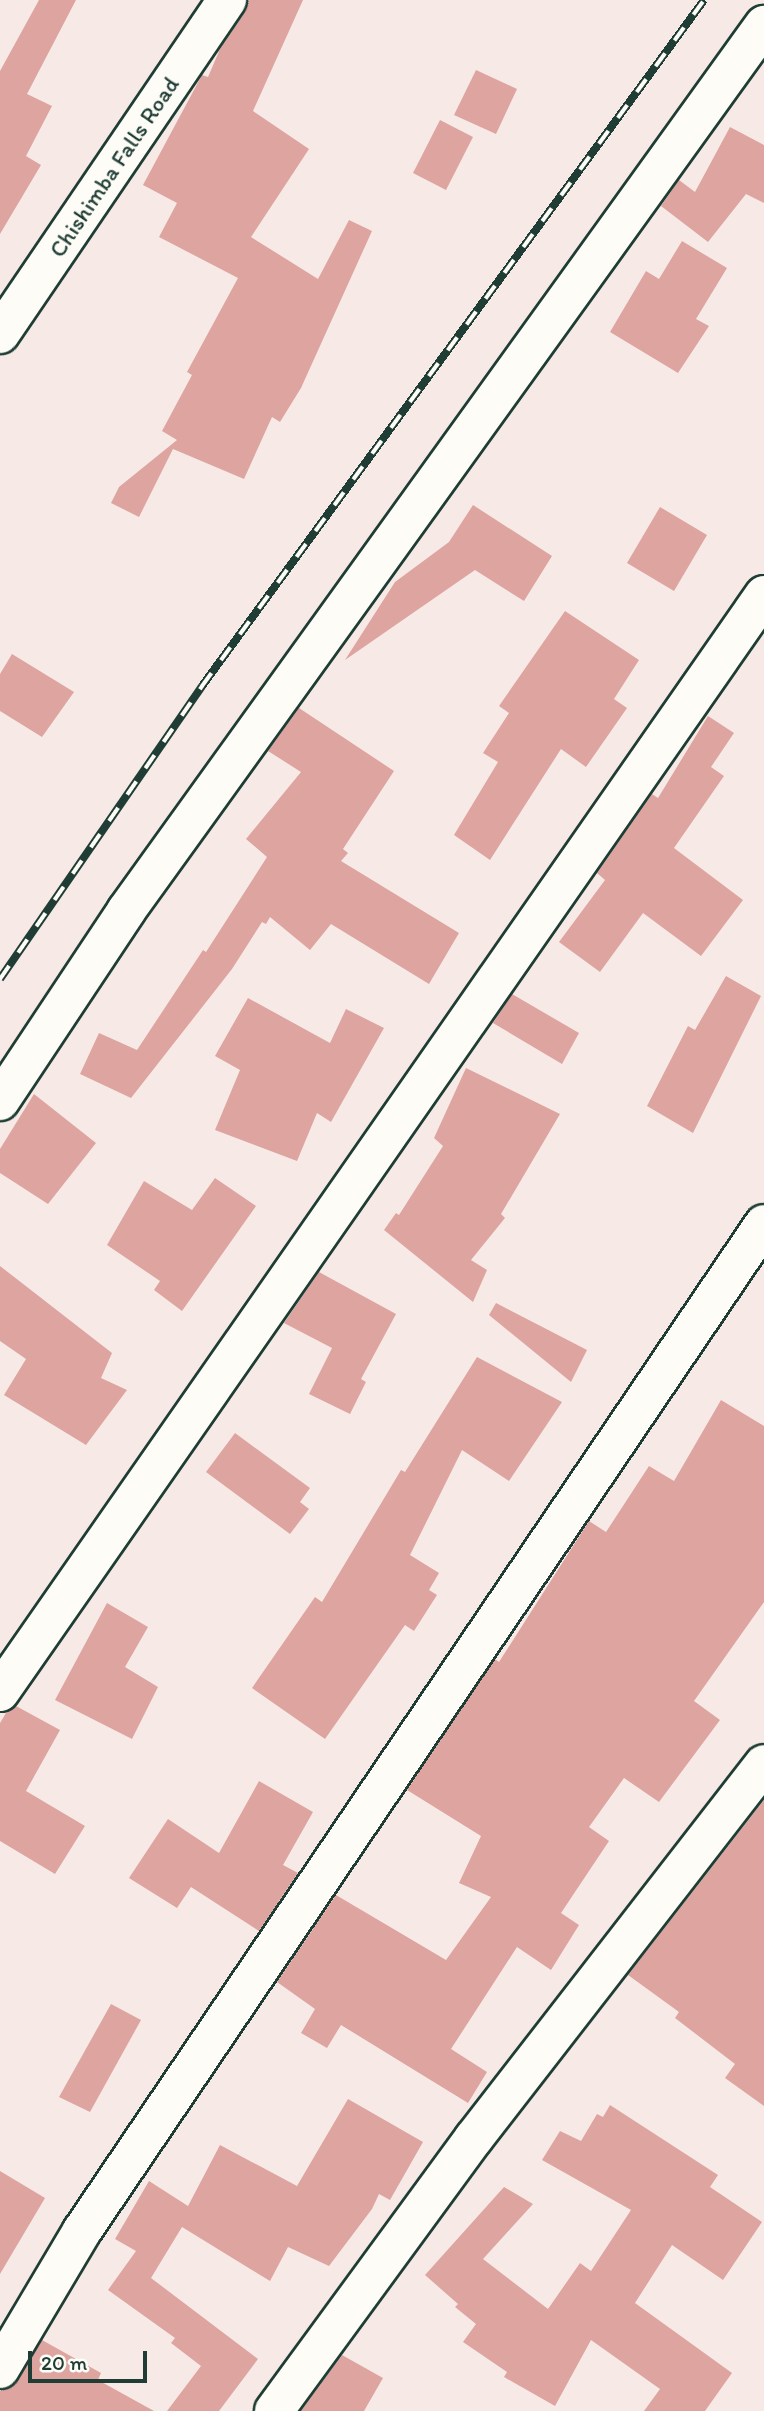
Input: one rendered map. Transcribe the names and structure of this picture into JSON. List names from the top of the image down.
{
  "streets": {
    "street": ["Chishimba Falls Road"]
  },
  "scale_bar": "20 m"
}
